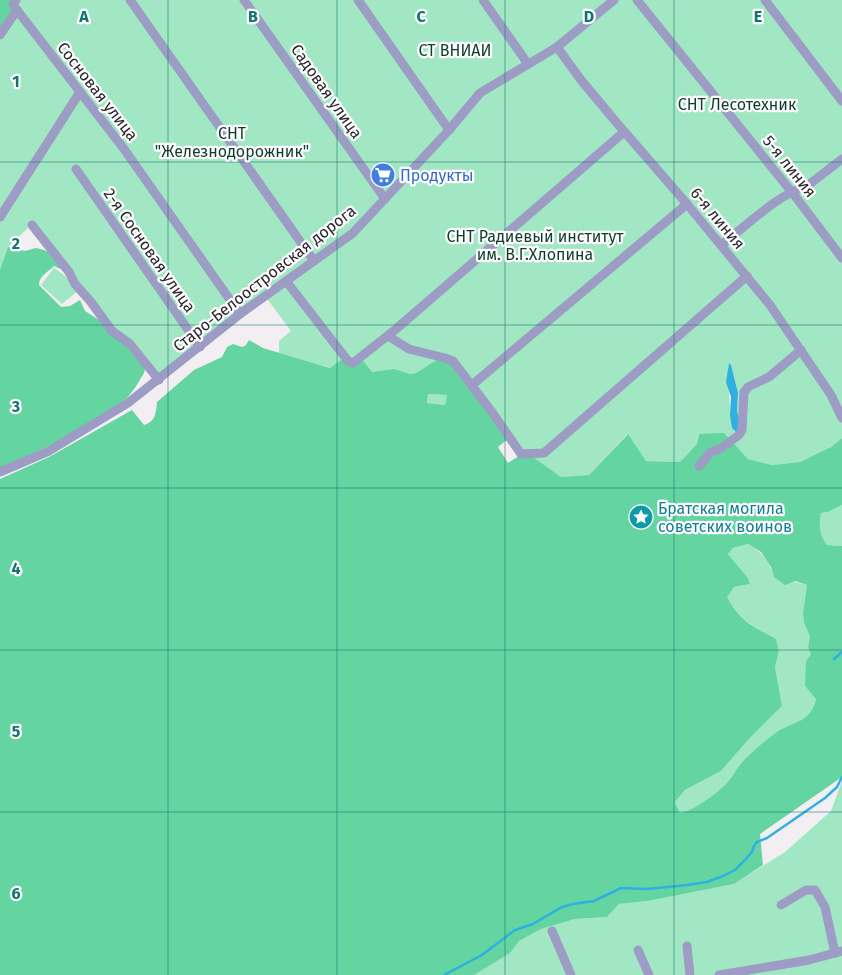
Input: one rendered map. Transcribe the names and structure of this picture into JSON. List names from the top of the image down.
{
  "streets": {
    "street": [
      "Сосновая улица",
      "Садовая улица",
      "5-я линия",
      "6-я линия",
      "2-я Сосновая улица",
      "Старо-Белоостровская дорога"
    ]
  },
  "crossings": [
    ["Сосновая улица", "Старо-Белоостровская дорога"],
    ["Садовая улица", "Старо-Белоостровская дорога"],
    ["6-я линия", "Старо-Белоостровская дорога"],
    ["2-я Сосновая улица", "Старо-Белоостровская дорога"]
  ],
  "parks": [
    "СТ ВНИАИ",
    "СНТ Лесотехник",
    "СНТ \"Железнодорожник\"",
    "СНТ Радиевый институт им. В.Г.Хлопина"
  ],
  "places": {
    "supermarket": ["Продукты"],
    "place": ["Братская могила советских воинов"]
  },
  "grid": {
    "columns": [
      "A",
      "B",
      "C",
      "D",
      "E"
    ],
    "rows": [
      "1",
      "2",
      "3",
      "4",
      "5",
      "6"
    ]
  }
}
